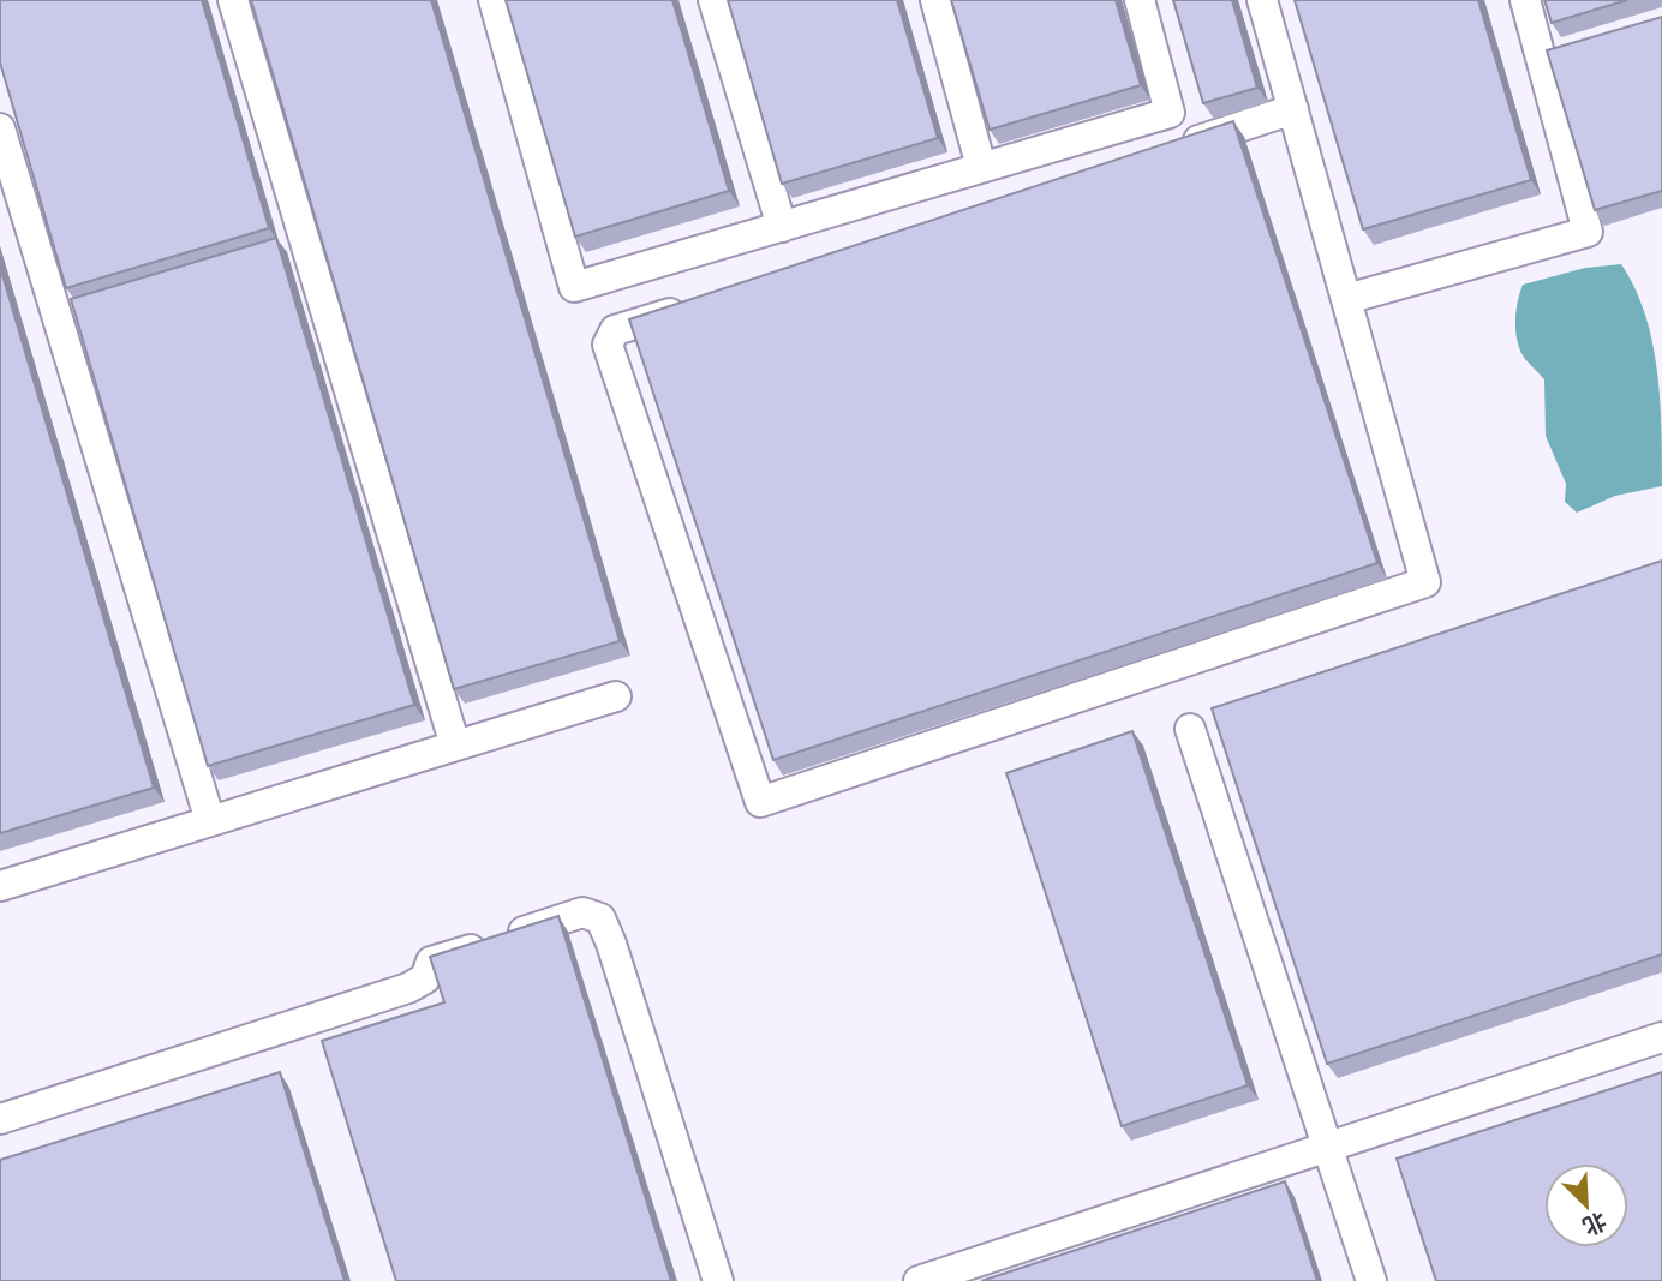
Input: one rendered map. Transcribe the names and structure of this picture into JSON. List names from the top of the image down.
{
  "north": "bottom right"
}
